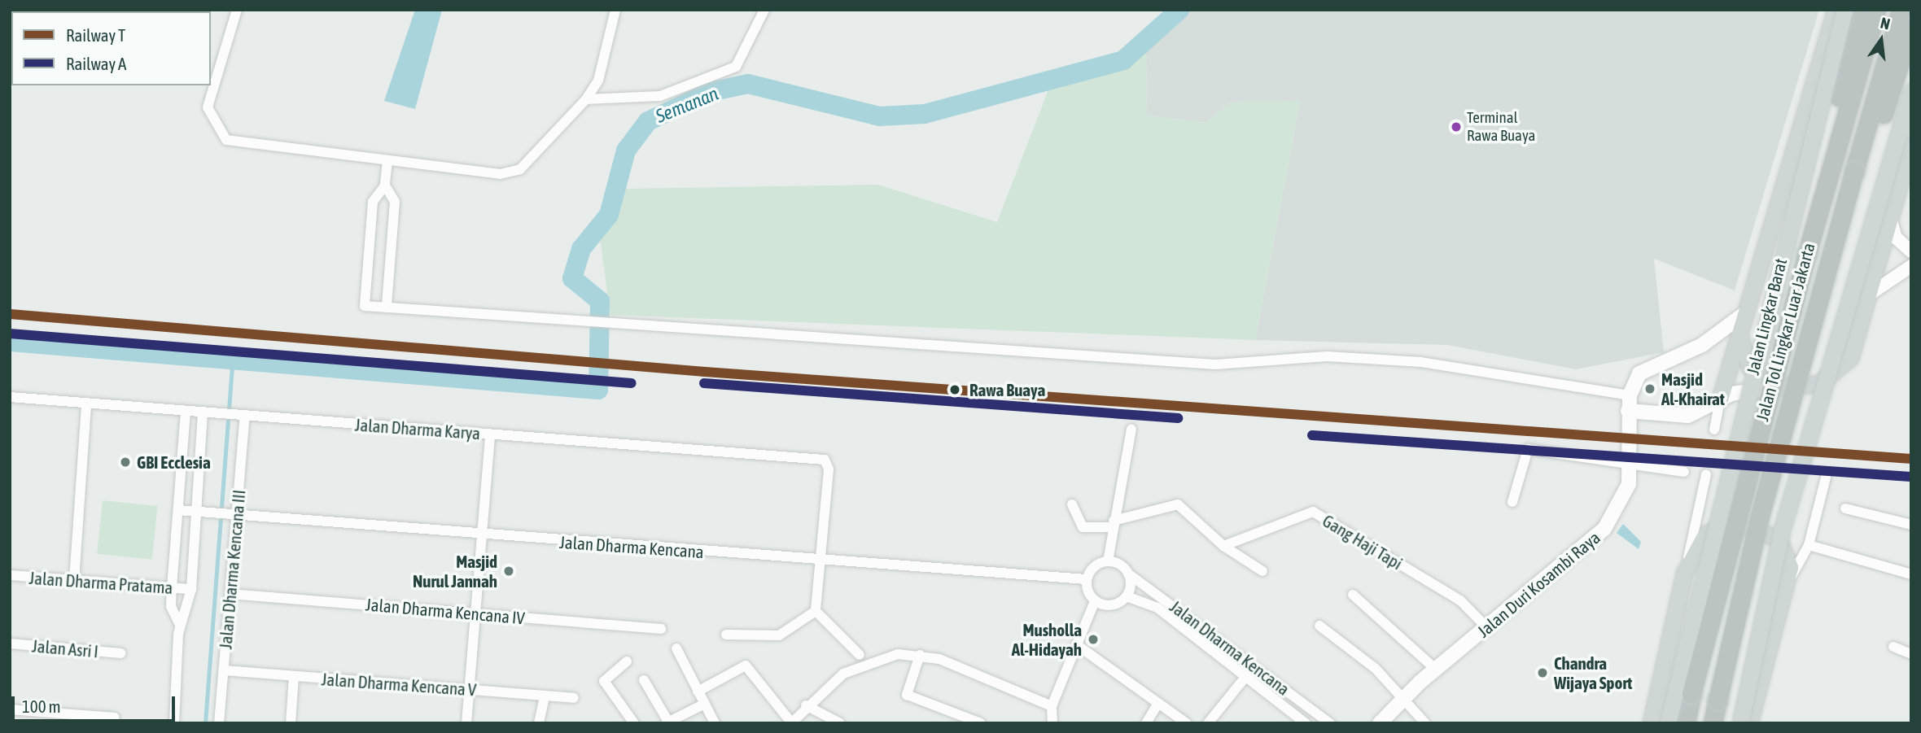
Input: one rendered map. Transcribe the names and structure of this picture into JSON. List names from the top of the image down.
{
  "streets": {
    "highway": ["Jalan Tol Lingkar Luar Jakarta"],
    "main road": ["Jalan Lingkar Barat", "Jalan Duri Kosambi Raya"],
    "street": [
      "Jalan Dharma Karya",
      "Gang Haji Tapi",
      "Jalan Dharma Kencana",
      "Jalan Dharma Kencana III",
      "Jalan Dharma Pratama",
      "Jalan Dharma Kencana IV",
      "Jalan Asri I",
      "Jalan Dharma Kencana V"
    ]
  },
  "crossings": [
    ["Jalan Lingkar Barat", "Jalan Duri Kosambi Raya"],
    ["Jalan Dharma Karya", "Jalan Dharma Kencana"],
    ["Jalan Dharma Karya", "Jalan Dharma Kencana III"],
    ["Gang Haji Tapi", "Jalan Duri Kosambi Raya"],
    ["Jalan Dharma Kencana", "Jalan Dharma Kencana III"],
    ["Jalan Dharma Kencana III", "Jalan Dharma Kencana IV"],
    ["Jalan Dharma Kencana III", "Jalan Dharma Kencana V"]
  ],
  "water": ["Semanan"],
  "places": [
    "Terminal Rawa Buaya",
    "Masjid Al-Khairat",
    "Rawa Buaya",
    "GBI Ecclesia",
    "Masjid Nurul Jannah",
    "Musholla Al-Hidayah",
    "Chandra Wijaya Sport"
  ],
  "lines": ["rail line T", "rail line A"],
  "legend": ["Railway T", "Railway A"],
  "scale_bar": "100 m",
  "north": "top"
}
